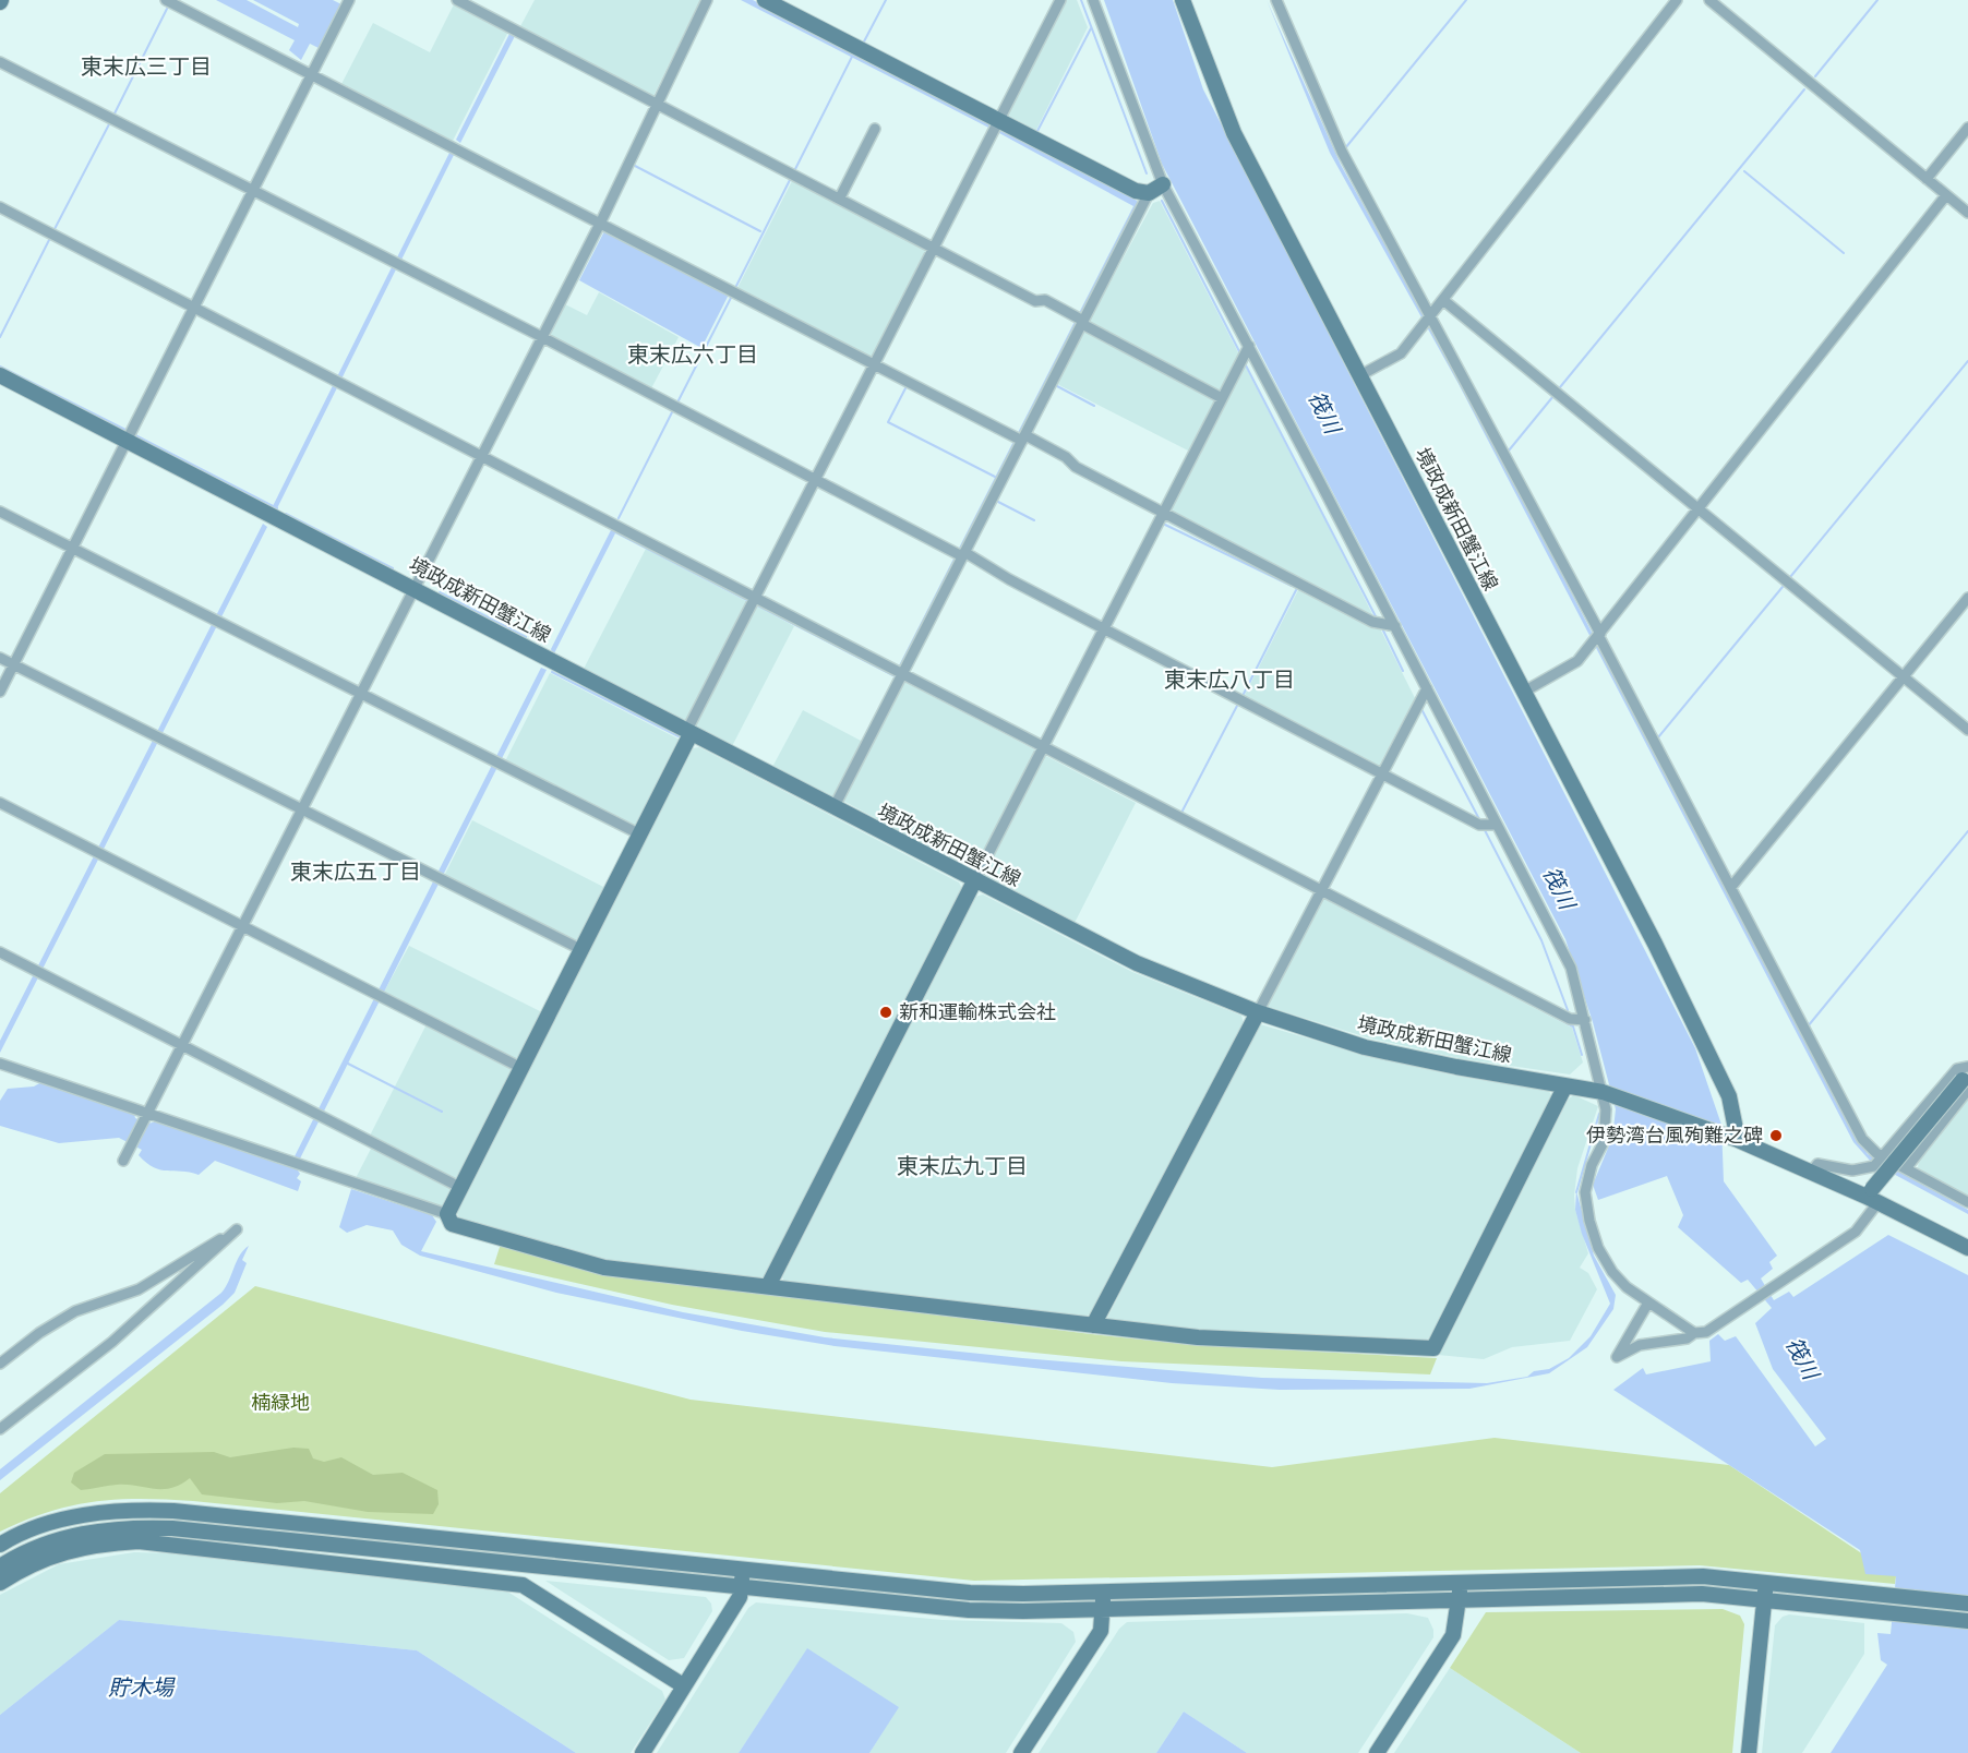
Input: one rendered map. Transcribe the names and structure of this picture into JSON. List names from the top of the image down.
{
  "streets": {
    "street": ["境政成新田蟹江線"]
  },
  "districts": [
    "東末広三丁目",
    "東末広六丁目",
    "東末広八丁目",
    "東末広五丁目",
    "東末広九丁目"
  ],
  "water": ["筏川", "貯木場"],
  "parks": ["楠緑地"],
  "places": ["新和運輸株式会社", "伊勢湾台風殉難之碑"]
}
